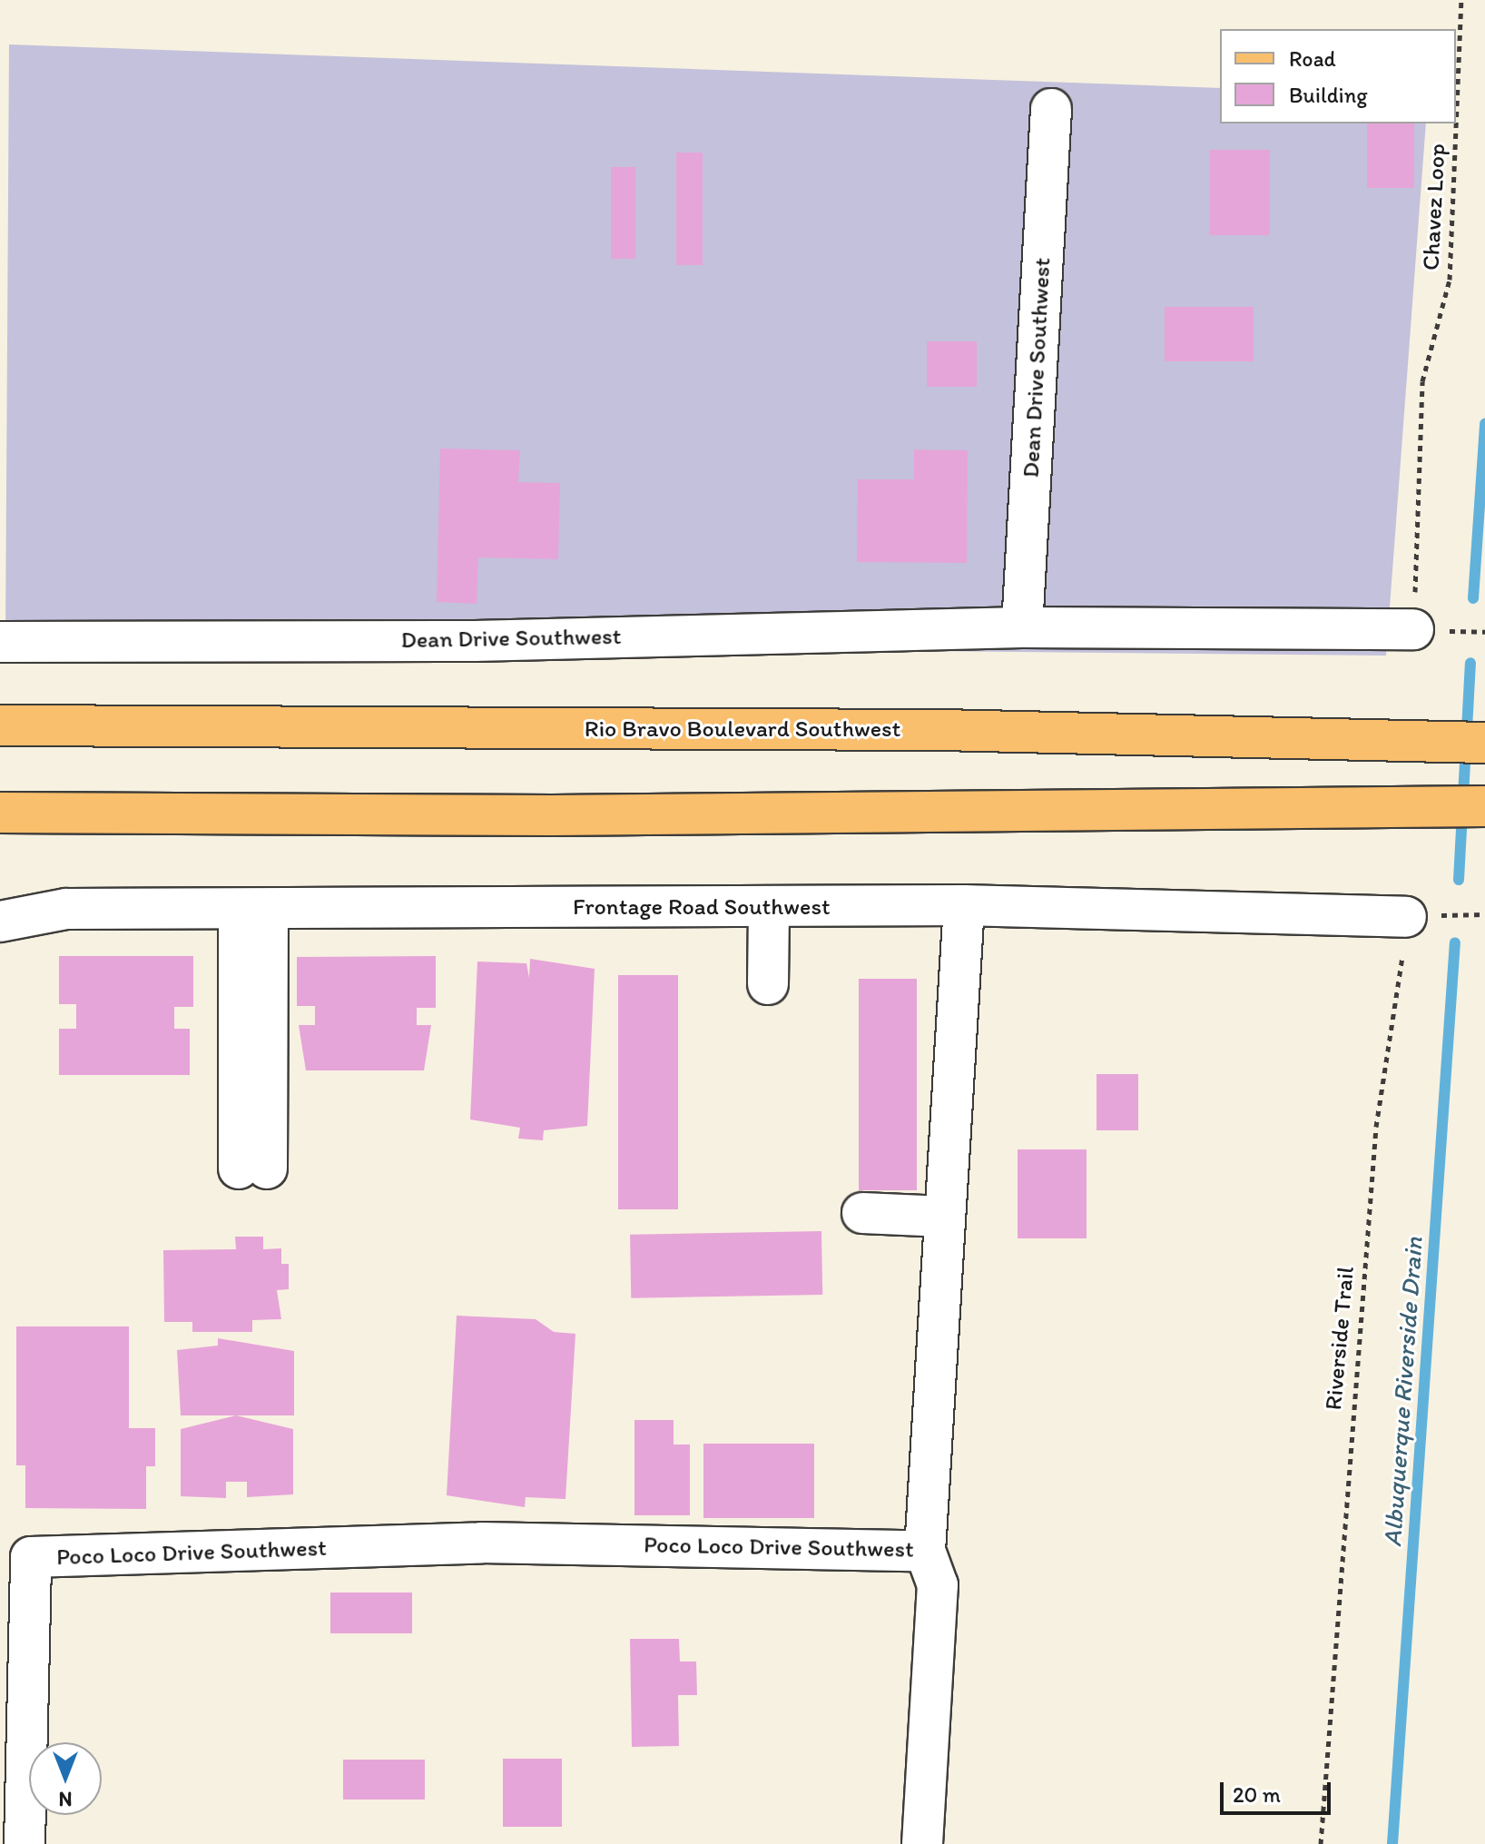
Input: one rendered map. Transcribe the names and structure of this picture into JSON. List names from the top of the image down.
{
  "streets": {
    "main road": ["Rio Bravo Boulevard Southwest"],
    "street": ["Dean Drive Southwest", "Frontage Road Southwest", "Poco Loco Drive Southwest"],
    "path": ["Chavez Loop", "Riverside Trail"]
  },
  "crossings": [
    ["Chavez Loop", "Dean Drive Southwest"],
    ["Frontage Road Southwest", "Riverside Trail"],
    ["Frontage Road Southwest", "Poco Loco Drive Southwest"]
  ],
  "water": ["Albuquerque Riverside Drain"],
  "legend": ["Road", "Building"],
  "scale_bar": "20 m",
  "north": "bottom"
}
